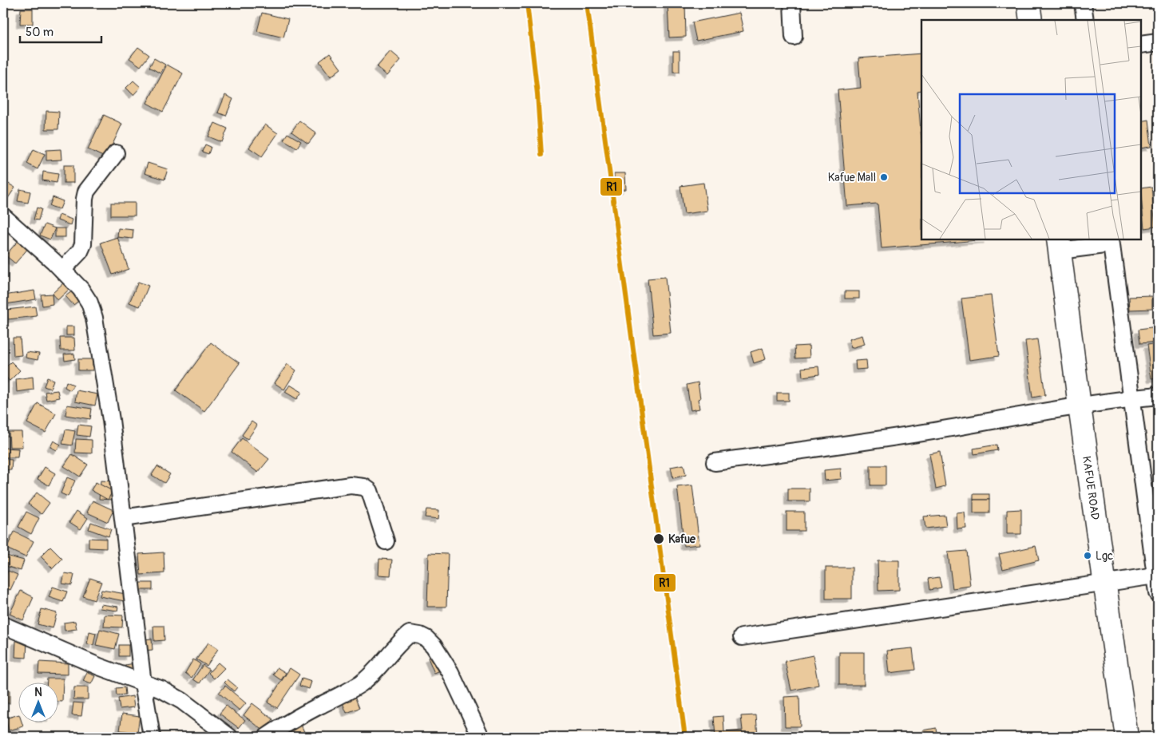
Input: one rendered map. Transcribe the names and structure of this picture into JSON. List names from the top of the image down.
{
  "streets": {
    "highway": ["KAFUE ROAD"]
  },
  "places": ["Kafue Mall", "Kafue", "Lgc"],
  "lines": ["transit line R1"],
  "scale_bar": "50 m",
  "north": "top"
}
